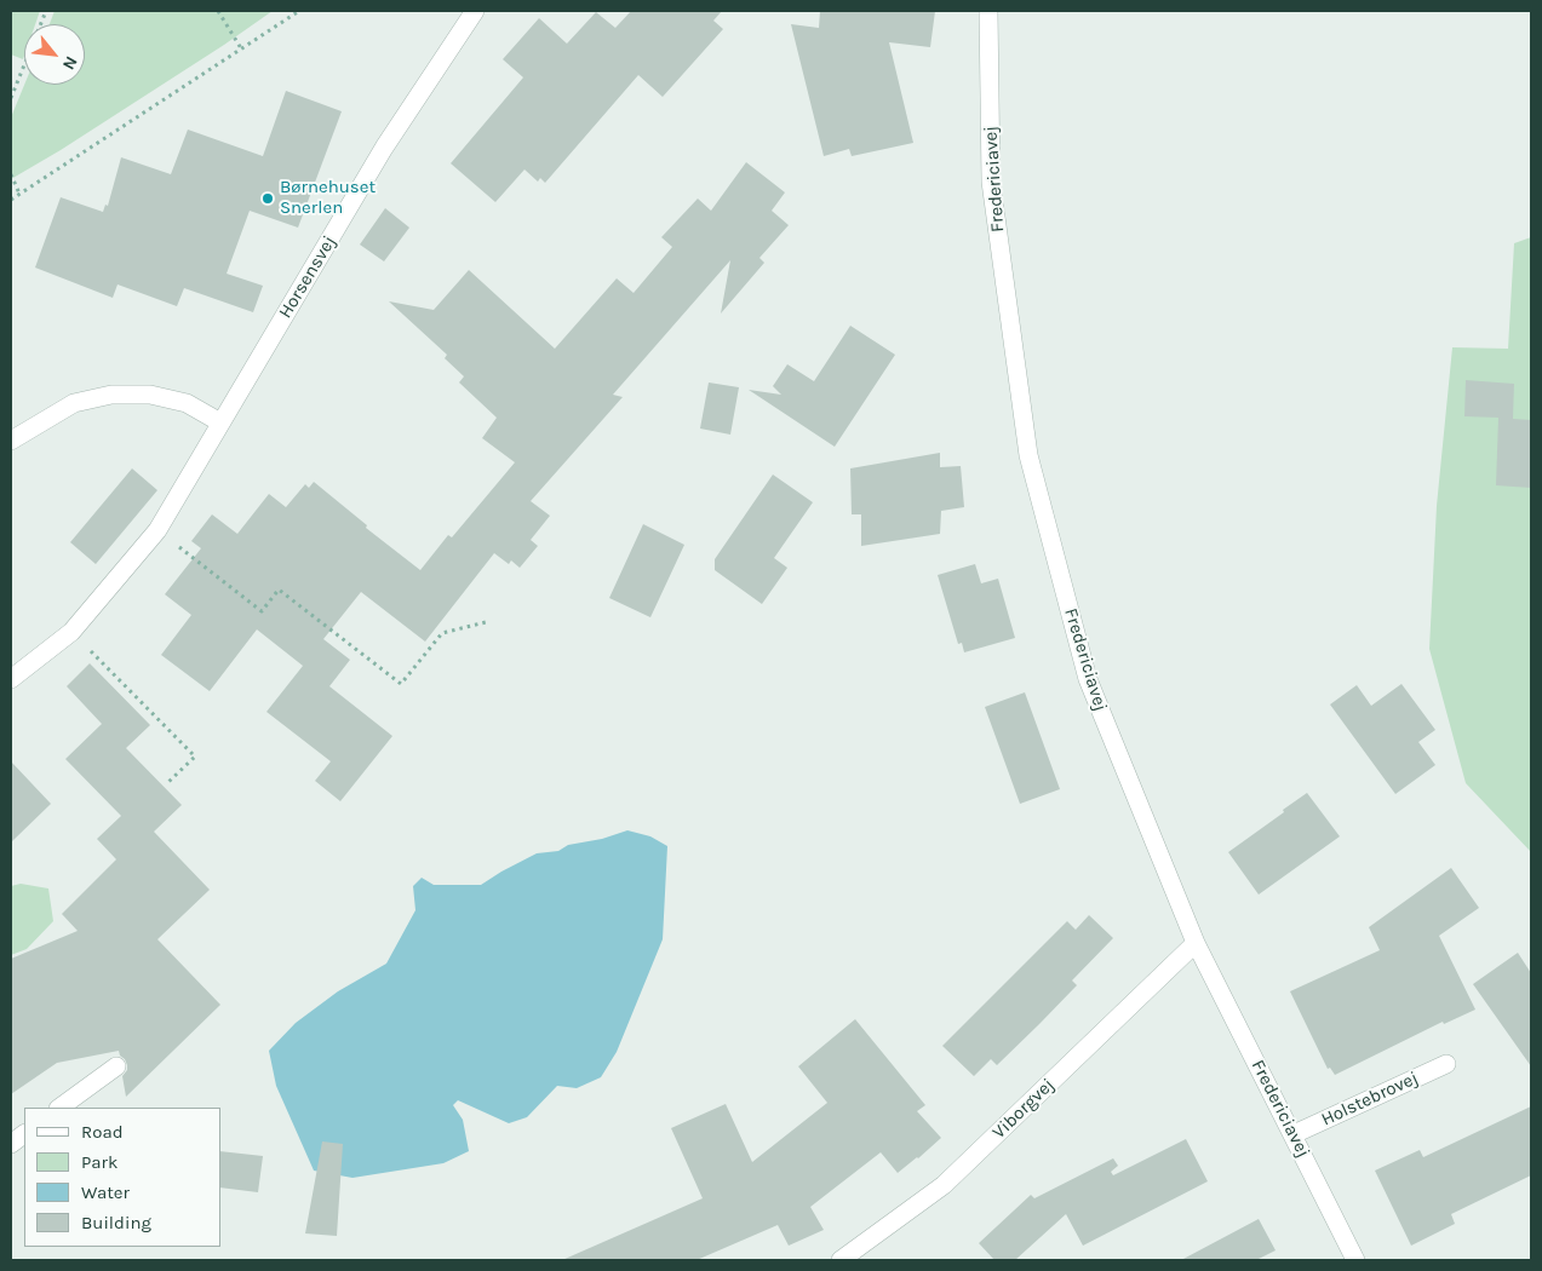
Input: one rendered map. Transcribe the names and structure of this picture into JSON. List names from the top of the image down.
{
  "streets": {
    "street": [
      "Fredericiavej",
      "Horsensvej",
      "Holstebrovej",
      "Viborgvej"
    ]
  },
  "crossings": [
    ["Fredericiavej", "Holstebrovej"],
    ["Fredericiavej", "Viborgvej"]
  ],
  "places": ["Børnehuset Snerlen"],
  "legend": [
    "Road",
    "Park",
    "Water",
    "Building"
  ],
  "north": "bottom right"
}
